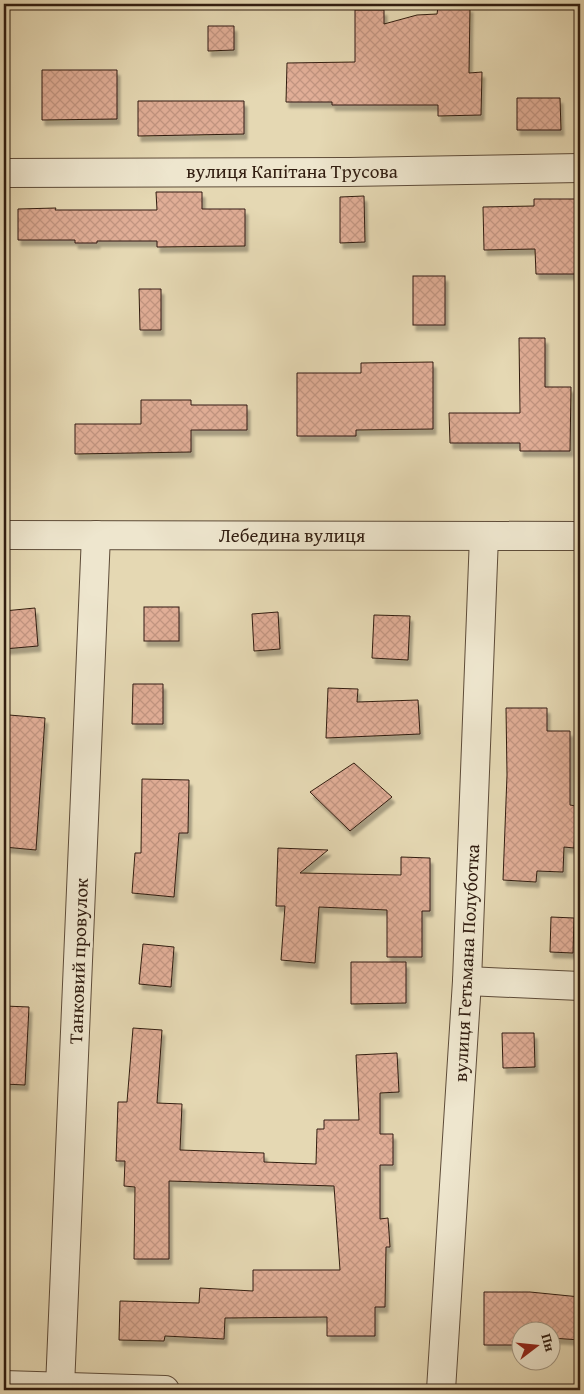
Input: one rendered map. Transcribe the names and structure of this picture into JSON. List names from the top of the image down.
{
  "streets": {
    "street": [
      "вулиця Капітана Трусова",
      "Лебедина вулиця",
      "Танковий провулок",
      "вулиця Гетьмана Полуботка"
    ]
  },
  "crossings": [
    ["Лебедина вулиця", "Танковий провулок"],
    ["Лебедина вулиця", "вулиця Гетьмана Полуботка"]
  ],
  "north": "right"
}
